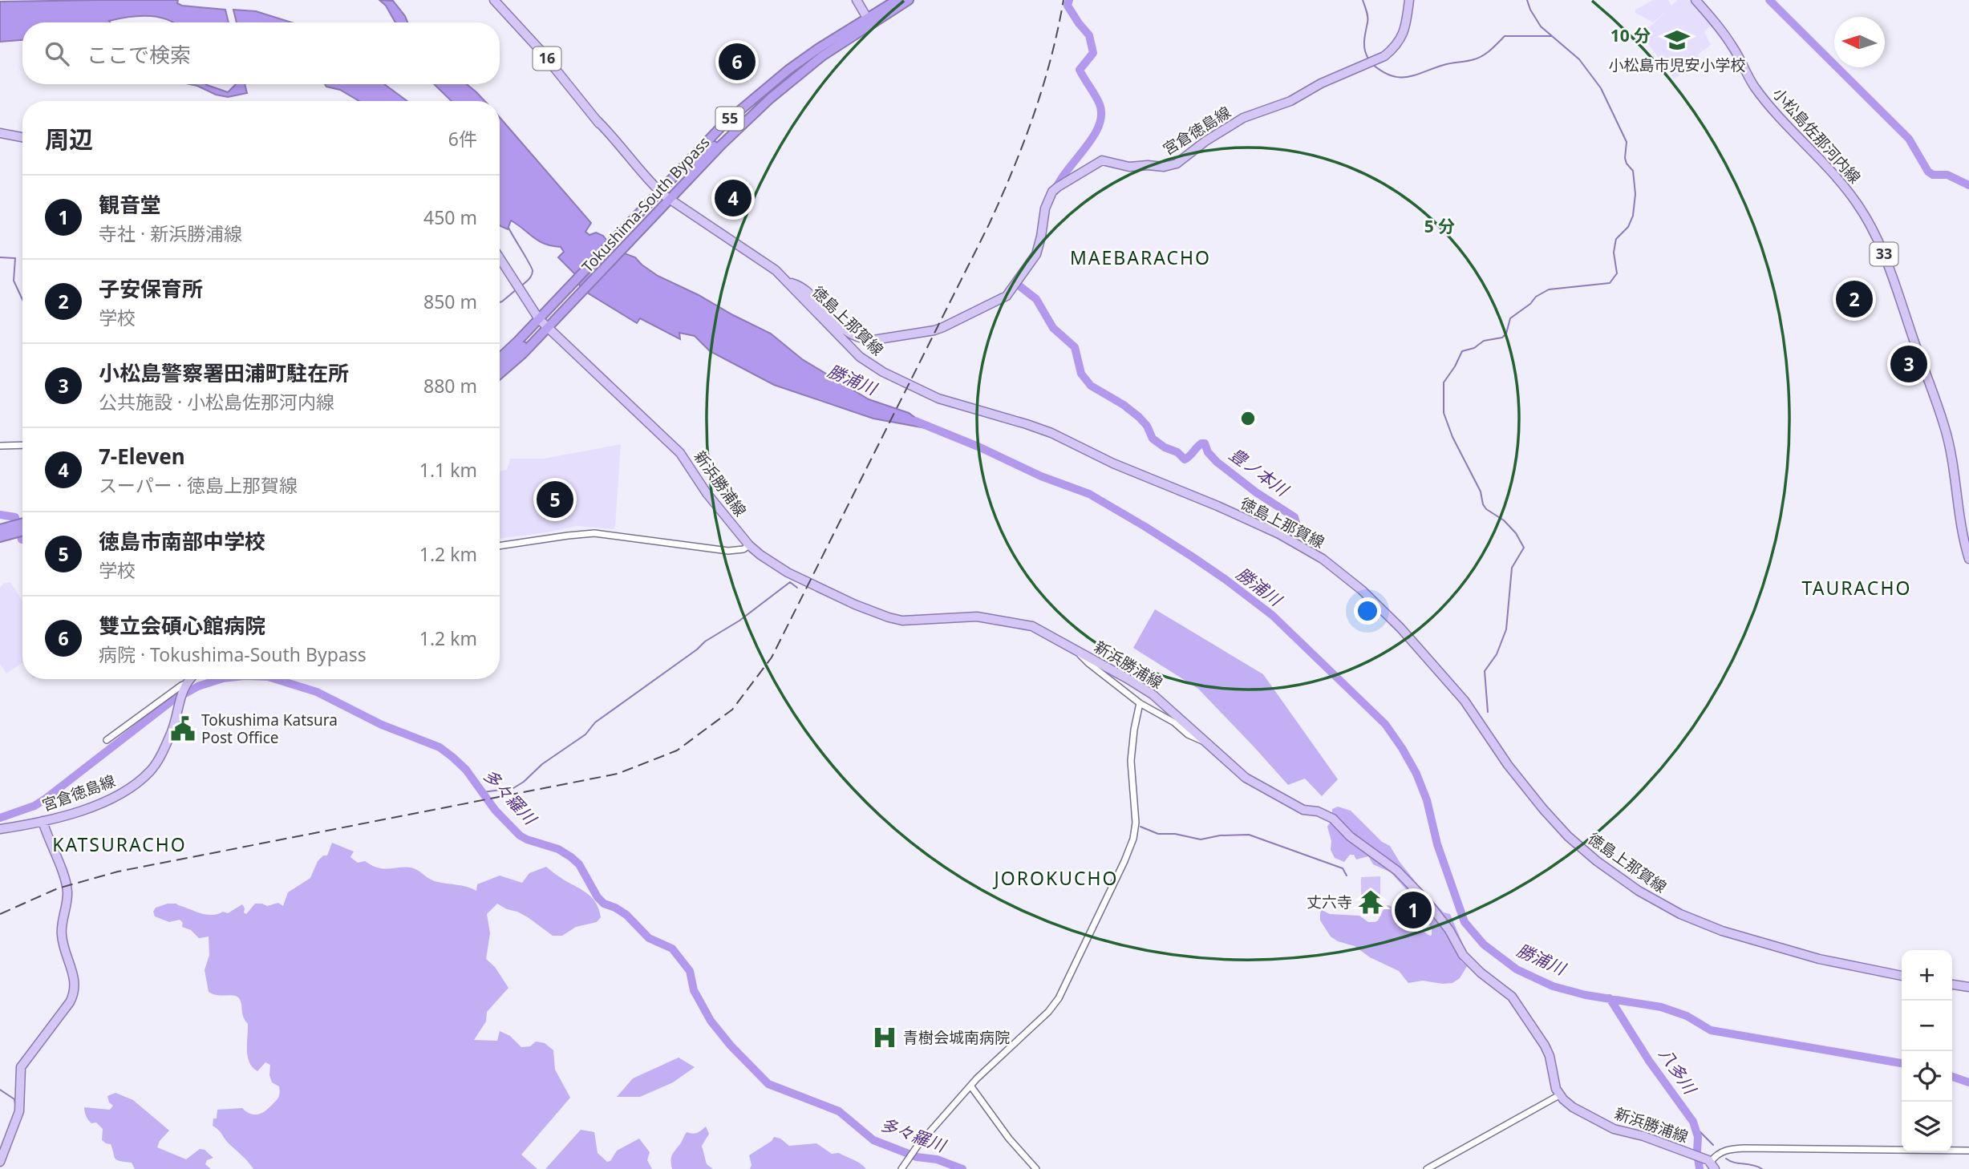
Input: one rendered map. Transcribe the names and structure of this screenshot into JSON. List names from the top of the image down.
{
  "streets": {
    "highway": ["55", "Tokushima-South Bypass"],
    "main road": [
      "16",
      "宮倉徳島線",
      "小松島佐那河内線",
      "33",
      "徳島上那賀線",
      "新浜勝浦線"
    ]
  },
  "crossings": [
    ["宮倉徳島線", "徳島上那賀線"],
    ["Tokushima-South Bypass", "徳島上那賀線"],
    ["Tokushima-South Bypass", "新浜勝浦線"]
  ],
  "districts": [
    "MAEBARACHO",
    "TAURACHO",
    "KATSURACHO",
    "JOROKUCHO"
  ],
  "water": [
    "勝浦川",
    "豊ノ本川",
    "多々羅川",
    "八多川"
  ],
  "places": {
    "school or university": ["小松島市児安小学校"],
    "public building": ["Tokushima Katsura Post Office"],
    "temple": ["丈六寺"],
    "hospital": ["青樹会城南病院"]
  },
  "north": "left",
  "page": {
    "search": "ここで検索",
    "pins": [
      "6",
      "4",
      "2",
      "3",
      "5",
      "1"
    ],
    "heading": ["周辺", "6件"],
    "list": [
      {
        "mark": "1",
        "name": "観音堂",
        "note": "寺社 · 新浜勝浦線",
        "value": "450 m"
      },
      {
        "mark": "2",
        "name": "子安保育所",
        "note": "学校",
        "value": "850 m"
      },
      {
        "mark": "3",
        "name": "小松島警察署田浦町駐在所",
        "note": "公共施設 · 小松島佐那河内線",
        "value": "880 m"
      },
      {
        "mark": "4",
        "name": "7-Eleven",
        "note": "スーパー · 徳島上那賀線",
        "value": "1.1 km"
      },
      {
        "mark": "5",
        "name": "徳島市南部中学校",
        "note": "学校",
        "value": "1.2 km"
      },
      {
        "mark": "6",
        "name": "雙立会碩心館病院",
        "note": "病院 · Tokushima-South Bypass",
        "value": "1.2 km"
      }
    ],
    "map_buttons": ["+", "−"]
  },
  "rings": ["10 分", "5 分"]
}
